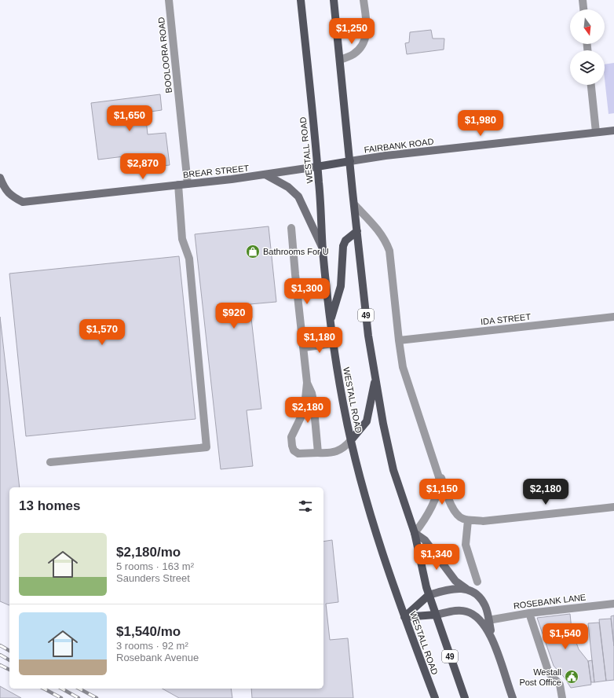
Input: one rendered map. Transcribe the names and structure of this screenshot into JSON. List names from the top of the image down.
{
  "streets": {
    "main road": [
      "FAIRBANK ROAD",
      "WESTALL ROAD",
      "BREAR STREET",
      "49"
    ],
    "street": ["BOOLOORA ROAD", "IDA STREET", "ROSEBANK LANE"]
  },
  "crossings": [
    ["BOOLOORA ROAD", "BREAR STREET"],
    ["FAIRBANK ROAD", "WESTALL ROAD"],
    ["FAIRBANK ROAD", "BREAR STREET"],
    ["FAIRBANK ROAD", "49"],
    ["WESTALL ROAD", "BREAR STREET"]
  ],
  "places": {
    "shop": ["Bathrooms For U"],
    "public building": ["Westall Post Office"]
  },
  "north": "bottom",
  "page": {
    "price": [
      "$1,250",
      "$1,650",
      "$1,980",
      "$2,870",
      "$1,300",
      "$920",
      "$1,570",
      "$1,180",
      "$2,180",
      "$1,150",
      "$2,180",
      "$1,340",
      "$1,540"
    ],
    "heading": "13 homes",
    "list": [
      {
        "name": "$2,180/mo",
        "note": "5 rooms · 163 m² · Saunders Street"
      },
      {
        "name": "$1,540/mo",
        "note": "3 rooms · 92 m² · Rosebank Avenue"
      }
    ]
  }
}
